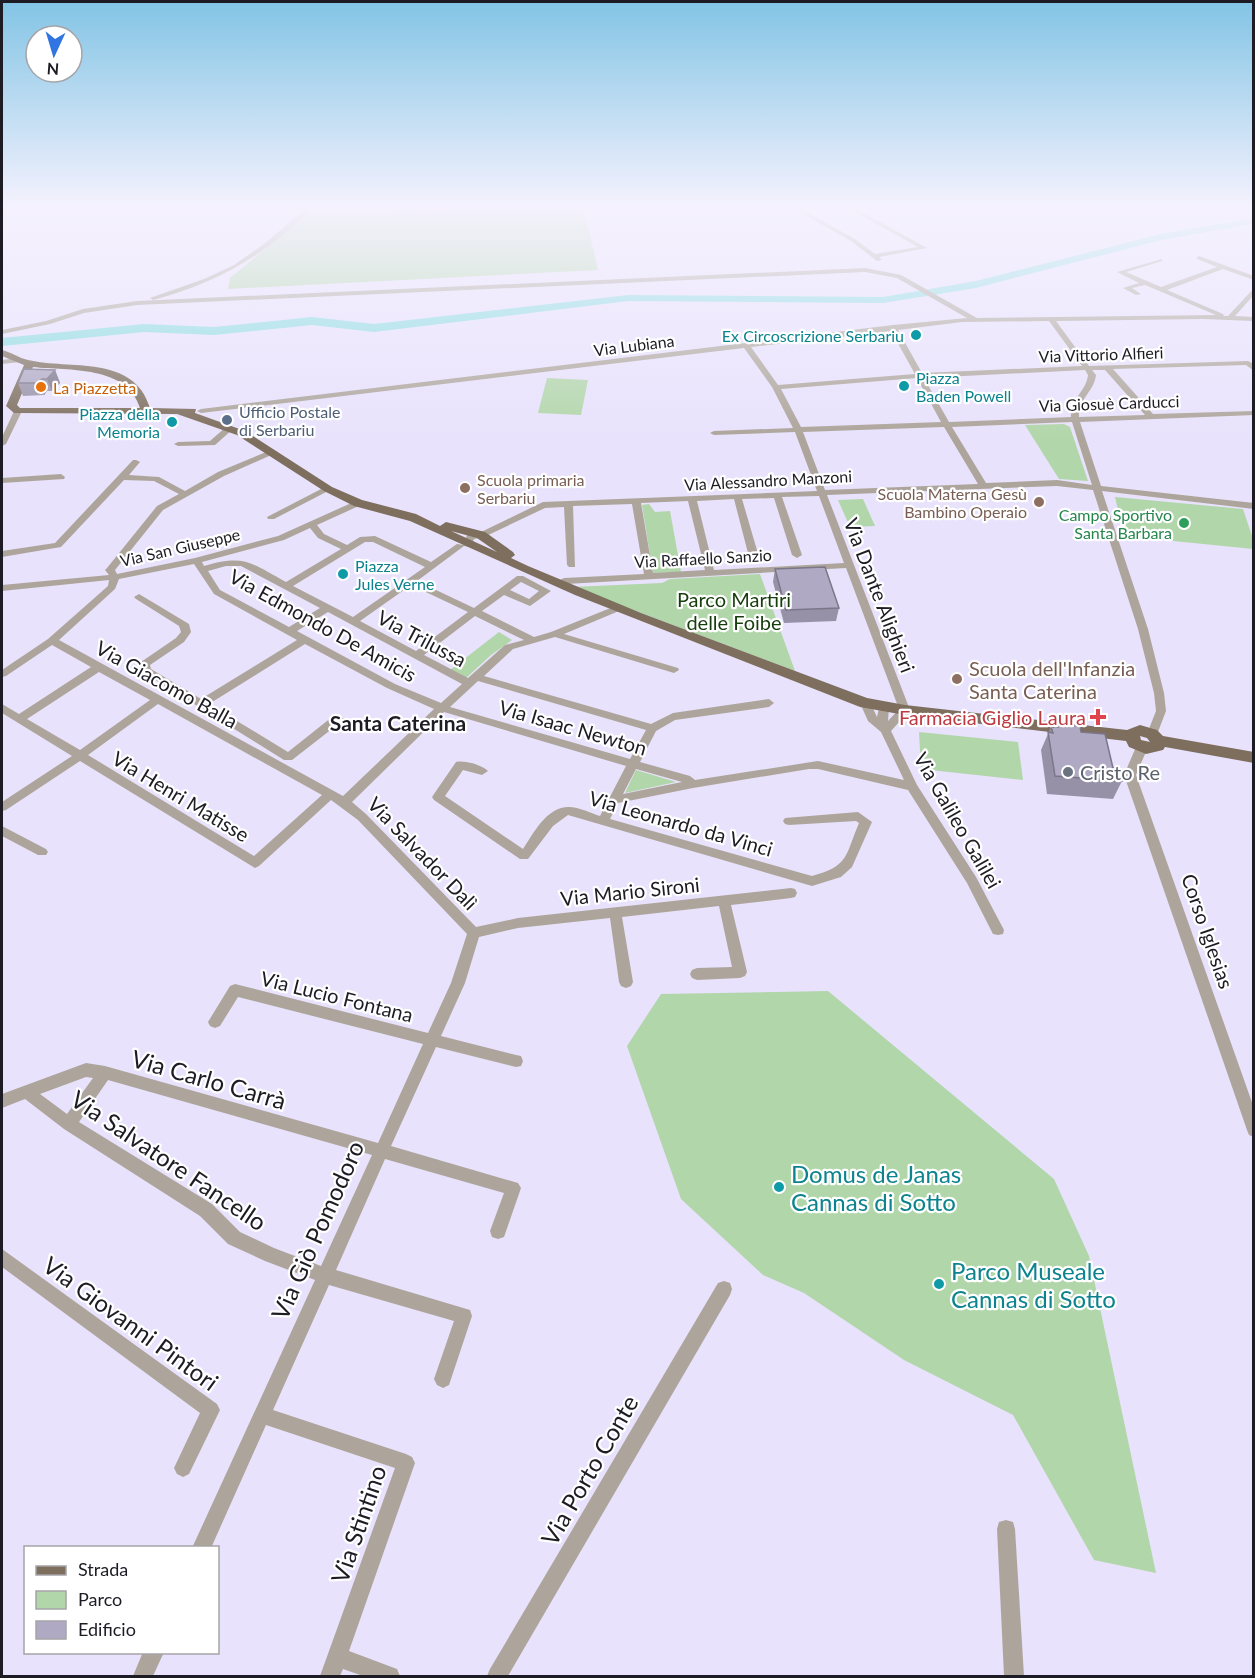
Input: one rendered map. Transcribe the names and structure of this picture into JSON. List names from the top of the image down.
{
  "streets": {
    "street": [
      "Via Lubiana",
      "Via Vittorio Alfieri",
      "Via Giosuè Carducci",
      "Via Alessandro Manzoni",
      "Via San Giuseppe",
      "Via Raffaello Sanzio",
      "Via Dante Alighieri",
      "Via Edmondo De Amicis",
      "Via Trilussa",
      "Via Giacomo Balla",
      "Via Isaac Newton",
      "Via Henri Matisse",
      "Via Galileo Galilei",
      "Via Leonardo da Vinci",
      "Via Salvador Dalì",
      "Via Mario Sironi",
      "Corso Iglesias",
      "Via Lucio Fontana",
      "Via Carlo Carrà",
      "Via Salvatore Fancello",
      "Via Giò Pomodoro",
      "Via Giovanni Pintori",
      "Via Porto Conte",
      "Via Stintino"
    ]
  },
  "crossings": [
    ["Via Lubiana", "Via Dante Alighieri"],
    ["Via Vittorio Alfieri", "Via Dante Alighieri"],
    ["Via Giosuè Carducci", "Via Dante Alighieri"],
    ["Via Alessandro Manzoni", "Via Dante Alighieri"],
    ["Via Alessandro Manzoni", "Via Trilussa"],
    ["Via San Giuseppe", "Via Edmondo De Amicis"],
    ["Via San Giuseppe", "Via Trilussa"],
    ["Via Raffaello Sanzio", "Via Dante Alighieri"],
    ["Via Edmondo De Amicis", "Via Trilussa"],
    ["Via Edmondo De Amicis", "Via Isaac Newton"],
    ["Via Giacomo Balla", "Via Henri Matisse"],
    ["Via Giacomo Balla", "Via Salvador Dalì"],
    ["Via Salvador Dalì", "Via Mario Sironi"],
    ["Via Salvador Dalì", "Via Giò Pomodoro"],
    ["Via Mario Sironi", "Via Giò Pomodoro"],
    ["Via Lucio Fontana", "Via Giò Pomodoro"],
    ["Via Carlo Carrà", "Via Salvatore Fancello"],
    ["Via Carlo Carrà", "Via Giò Pomodoro"],
    ["Via Salvatore Fancello", "Via Giò Pomodoro"],
    ["Via Giò Pomodoro", "Via Stintino"]
  ],
  "districts": ["Santa Caterina"],
  "parks": ["Parco Martiri delle Foibe"],
  "places": {
    "other": [
      "Ex Circoscrizione Serbariu",
      "Piazza Baden Powell",
      "La Piazzetta",
      "Ufficio Postale di Serbariu",
      "Piazza della Memoria",
      "Scuola primaria Serbariu",
      "Scuola Materna Gesù Bambino Operaio",
      "Campo Sportivo Santa Barbara",
      "Piazza Jules Verne",
      "Scuola dell'Infanzia Santa Caterina",
      "Cristo Re",
      "Domus de Janas Cannas di Sotto",
      "Parco Museale Cannas di Sotto"
    ],
    "health": ["Farmacia Giglio Laura"]
  },
  "legend": ["Strada", "Parco", "Edificio"],
  "north": "bottom"
}
